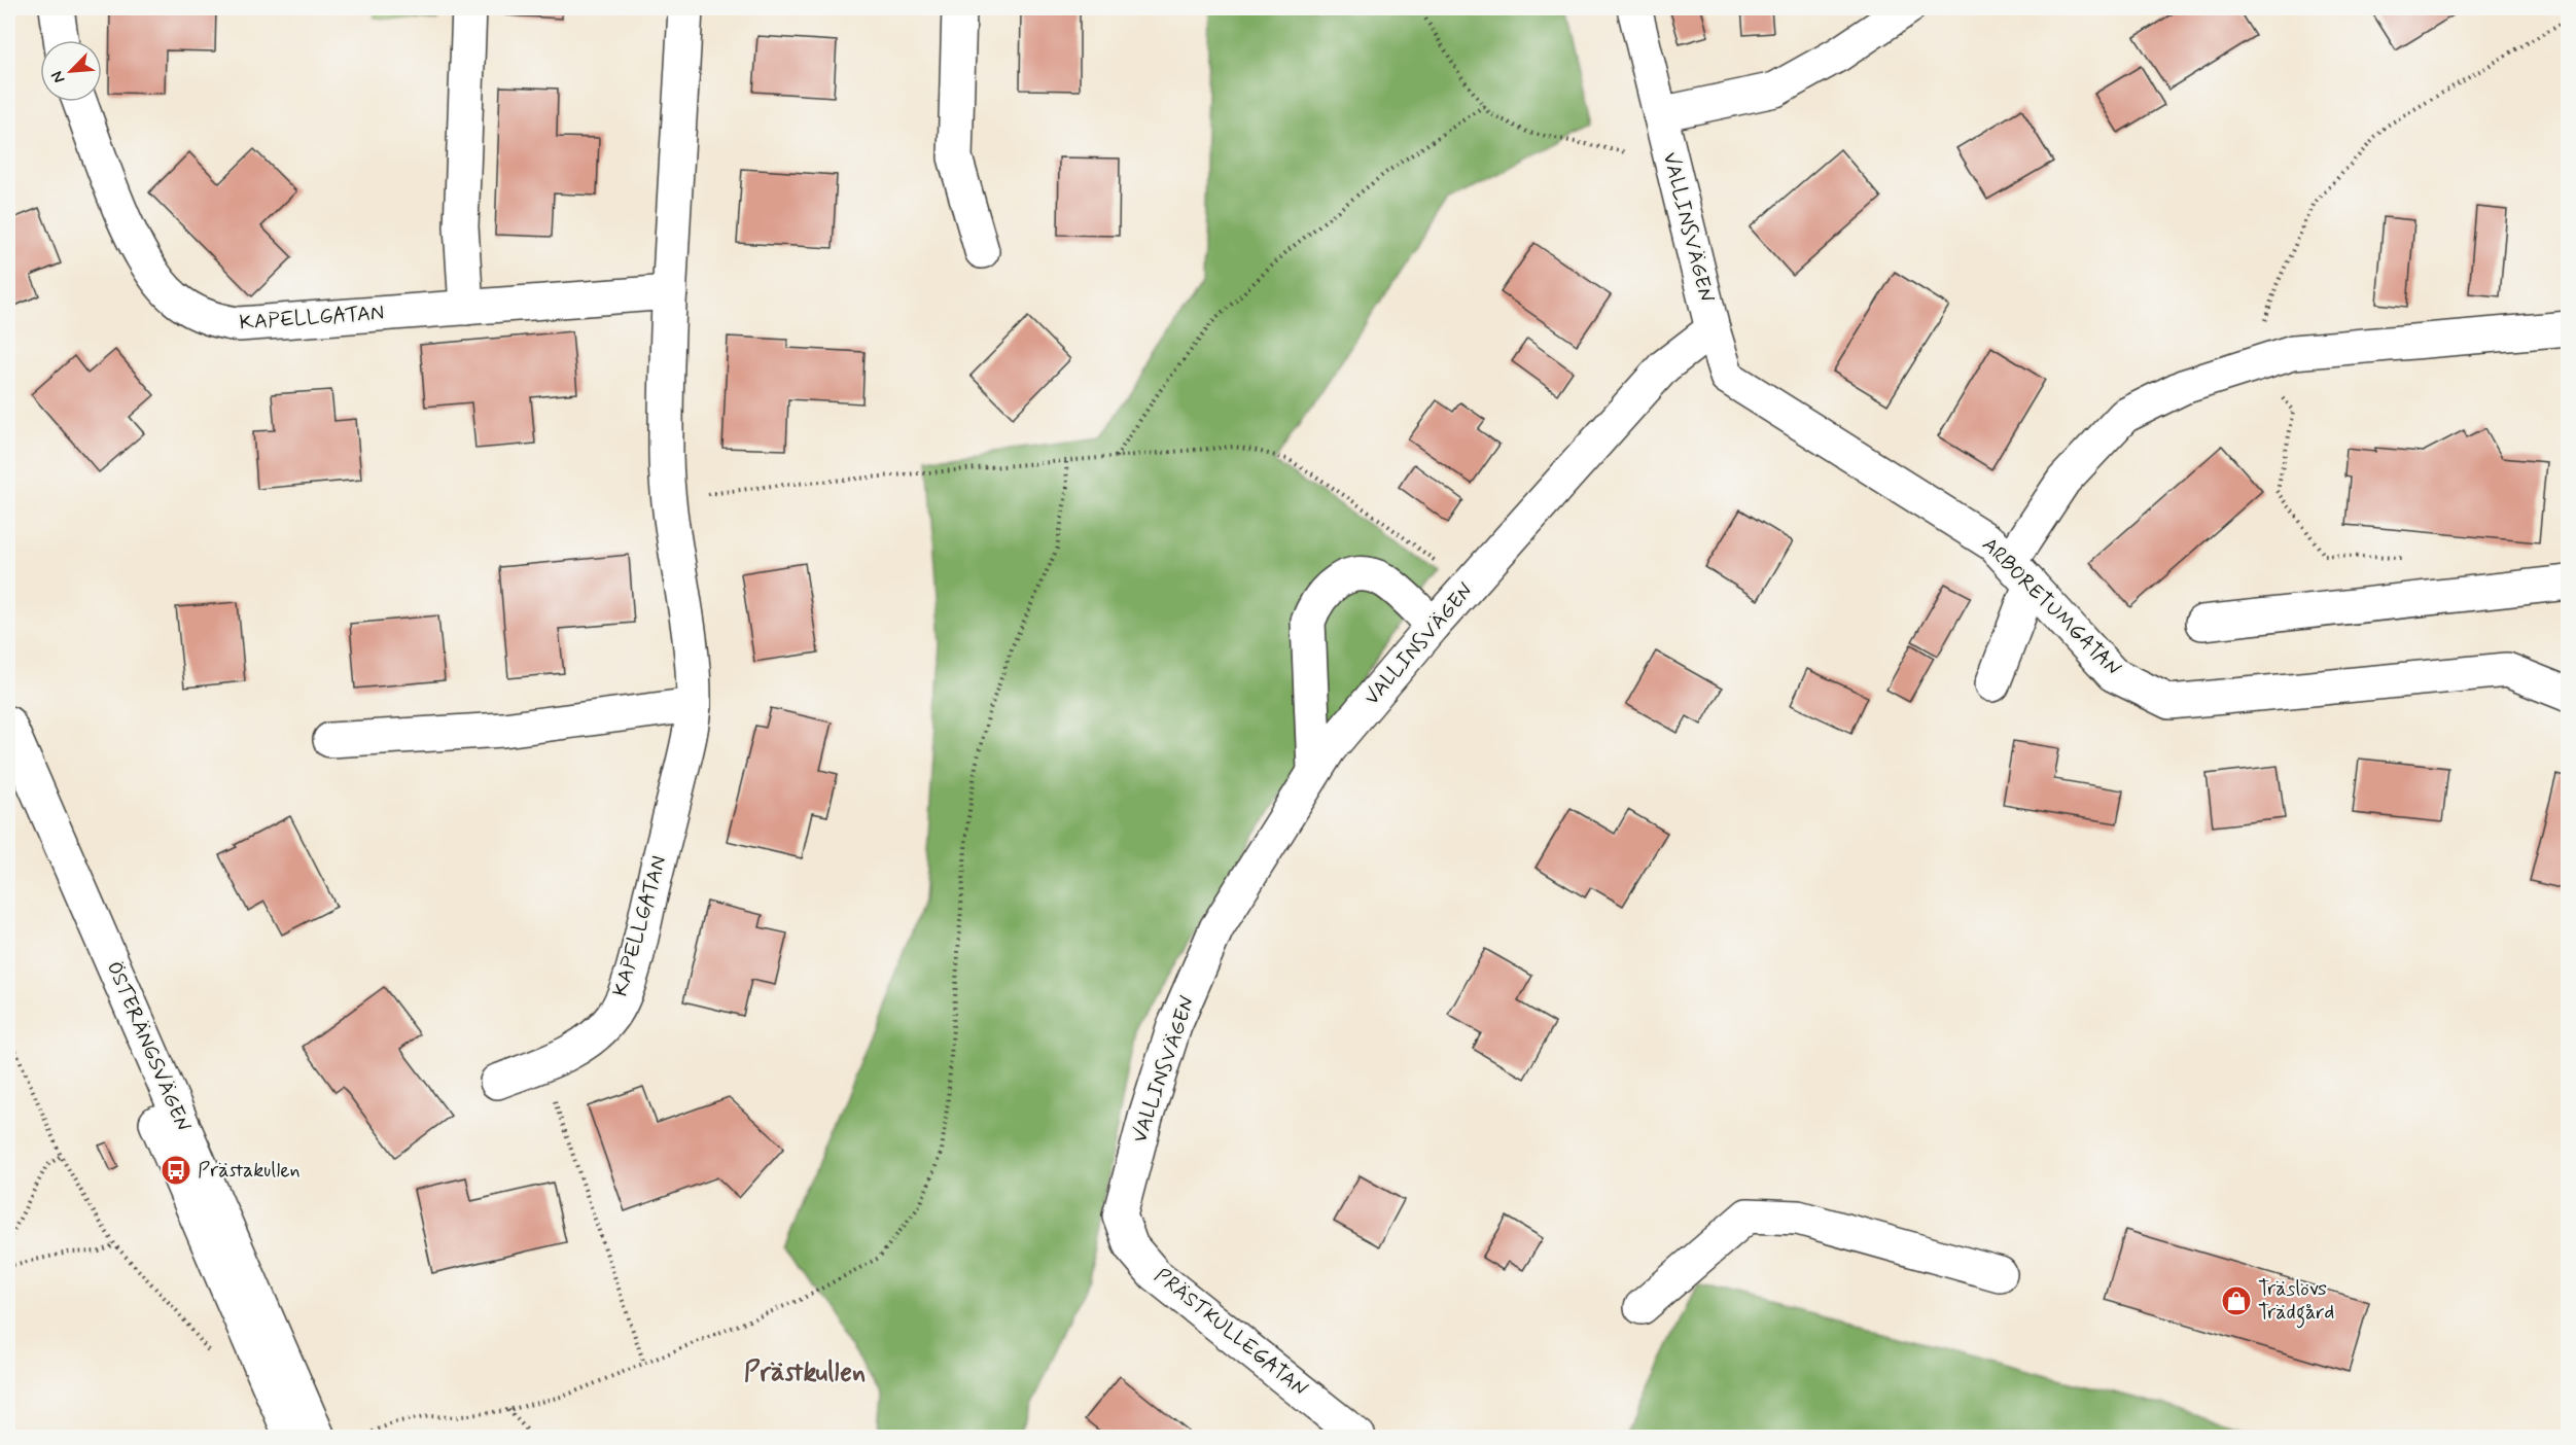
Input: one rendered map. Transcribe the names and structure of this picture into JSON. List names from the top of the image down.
{
  "streets": {
    "street": [
      "VALLINSVÄGEN",
      "KAPELLGATAN",
      "ARBORETUMGATAN",
      "ÖSTERÄNGSVÄGEN",
      "PRÄSTKULLEGATAN"
    ]
  },
  "crossings": [
    ["VALLINSVÄGEN", "ARBORETUMGATAN"],
    ["VALLINSVÄGEN", "PRÄSTKULLEGATAN"]
  ],
  "districts": ["Prästkullen"],
  "places": {
    "bus stop": ["Prästakullen"],
    "shop": ["Träslövs Trädgård"]
  },
  "north": "bottom left"
}
